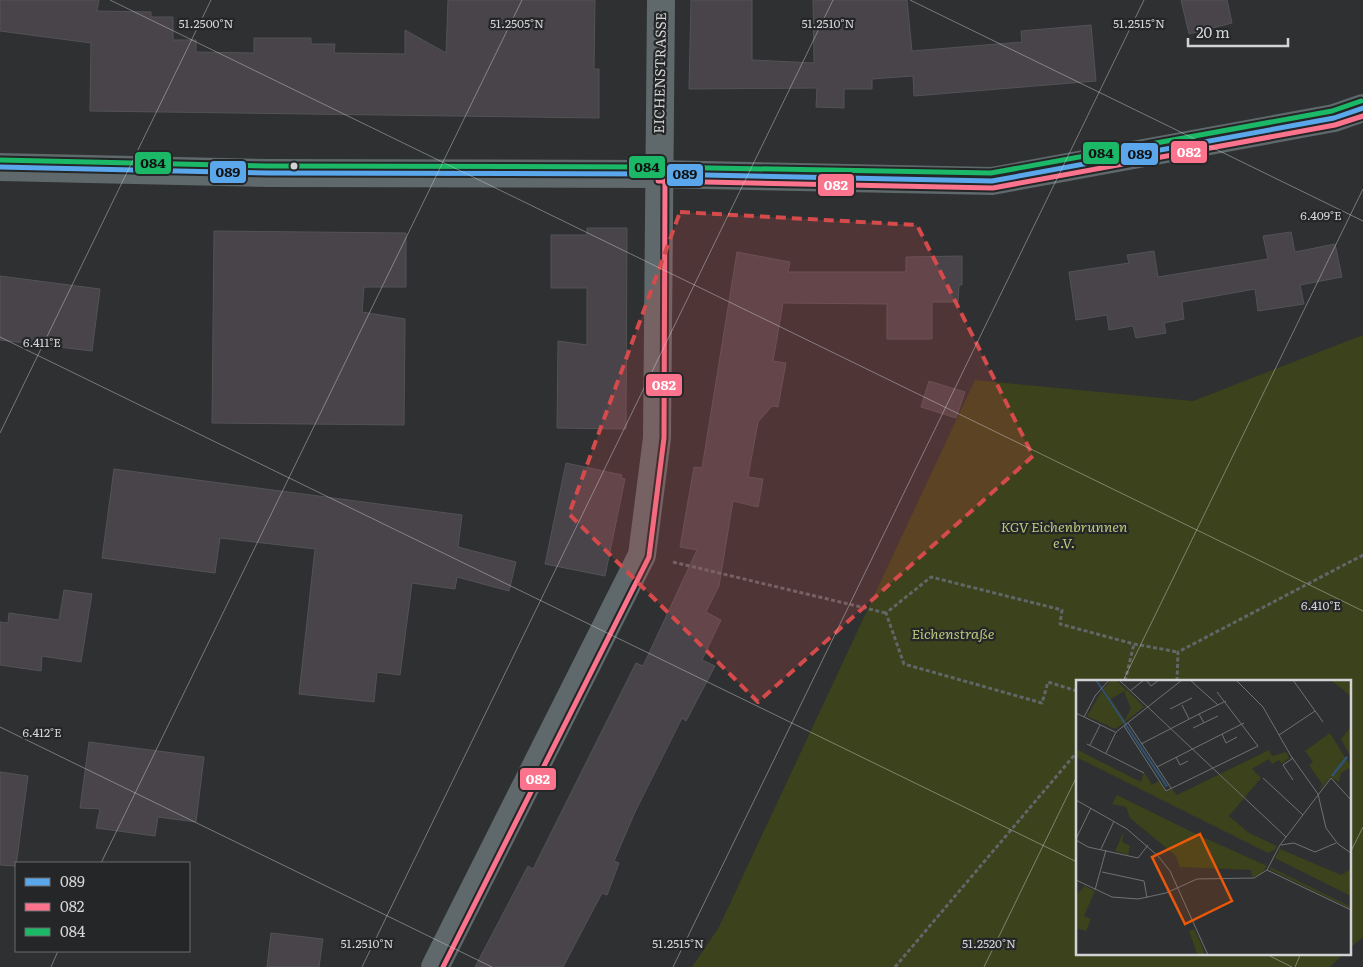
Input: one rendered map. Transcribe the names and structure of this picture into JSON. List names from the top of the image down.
{
  "streets": {
    "street": ["EICHENSTRASSE"]
  },
  "parks": ["KGV Eichenbrunnen e.V.", "Eichenstraße"],
  "lines": ["transit line 084", "transit line 089", "transit line 082"],
  "legend": ["089", "082", "084"],
  "scale_bar": "20 m",
  "coordinates": [
    "51.2500°N",
    "51.2505°N",
    "51.2510°N",
    "51.2515°N",
    "6.409°E",
    "6.411°E",
    "6.410°E",
    "6.412°E",
    "51.2520°N"
  ]
}
